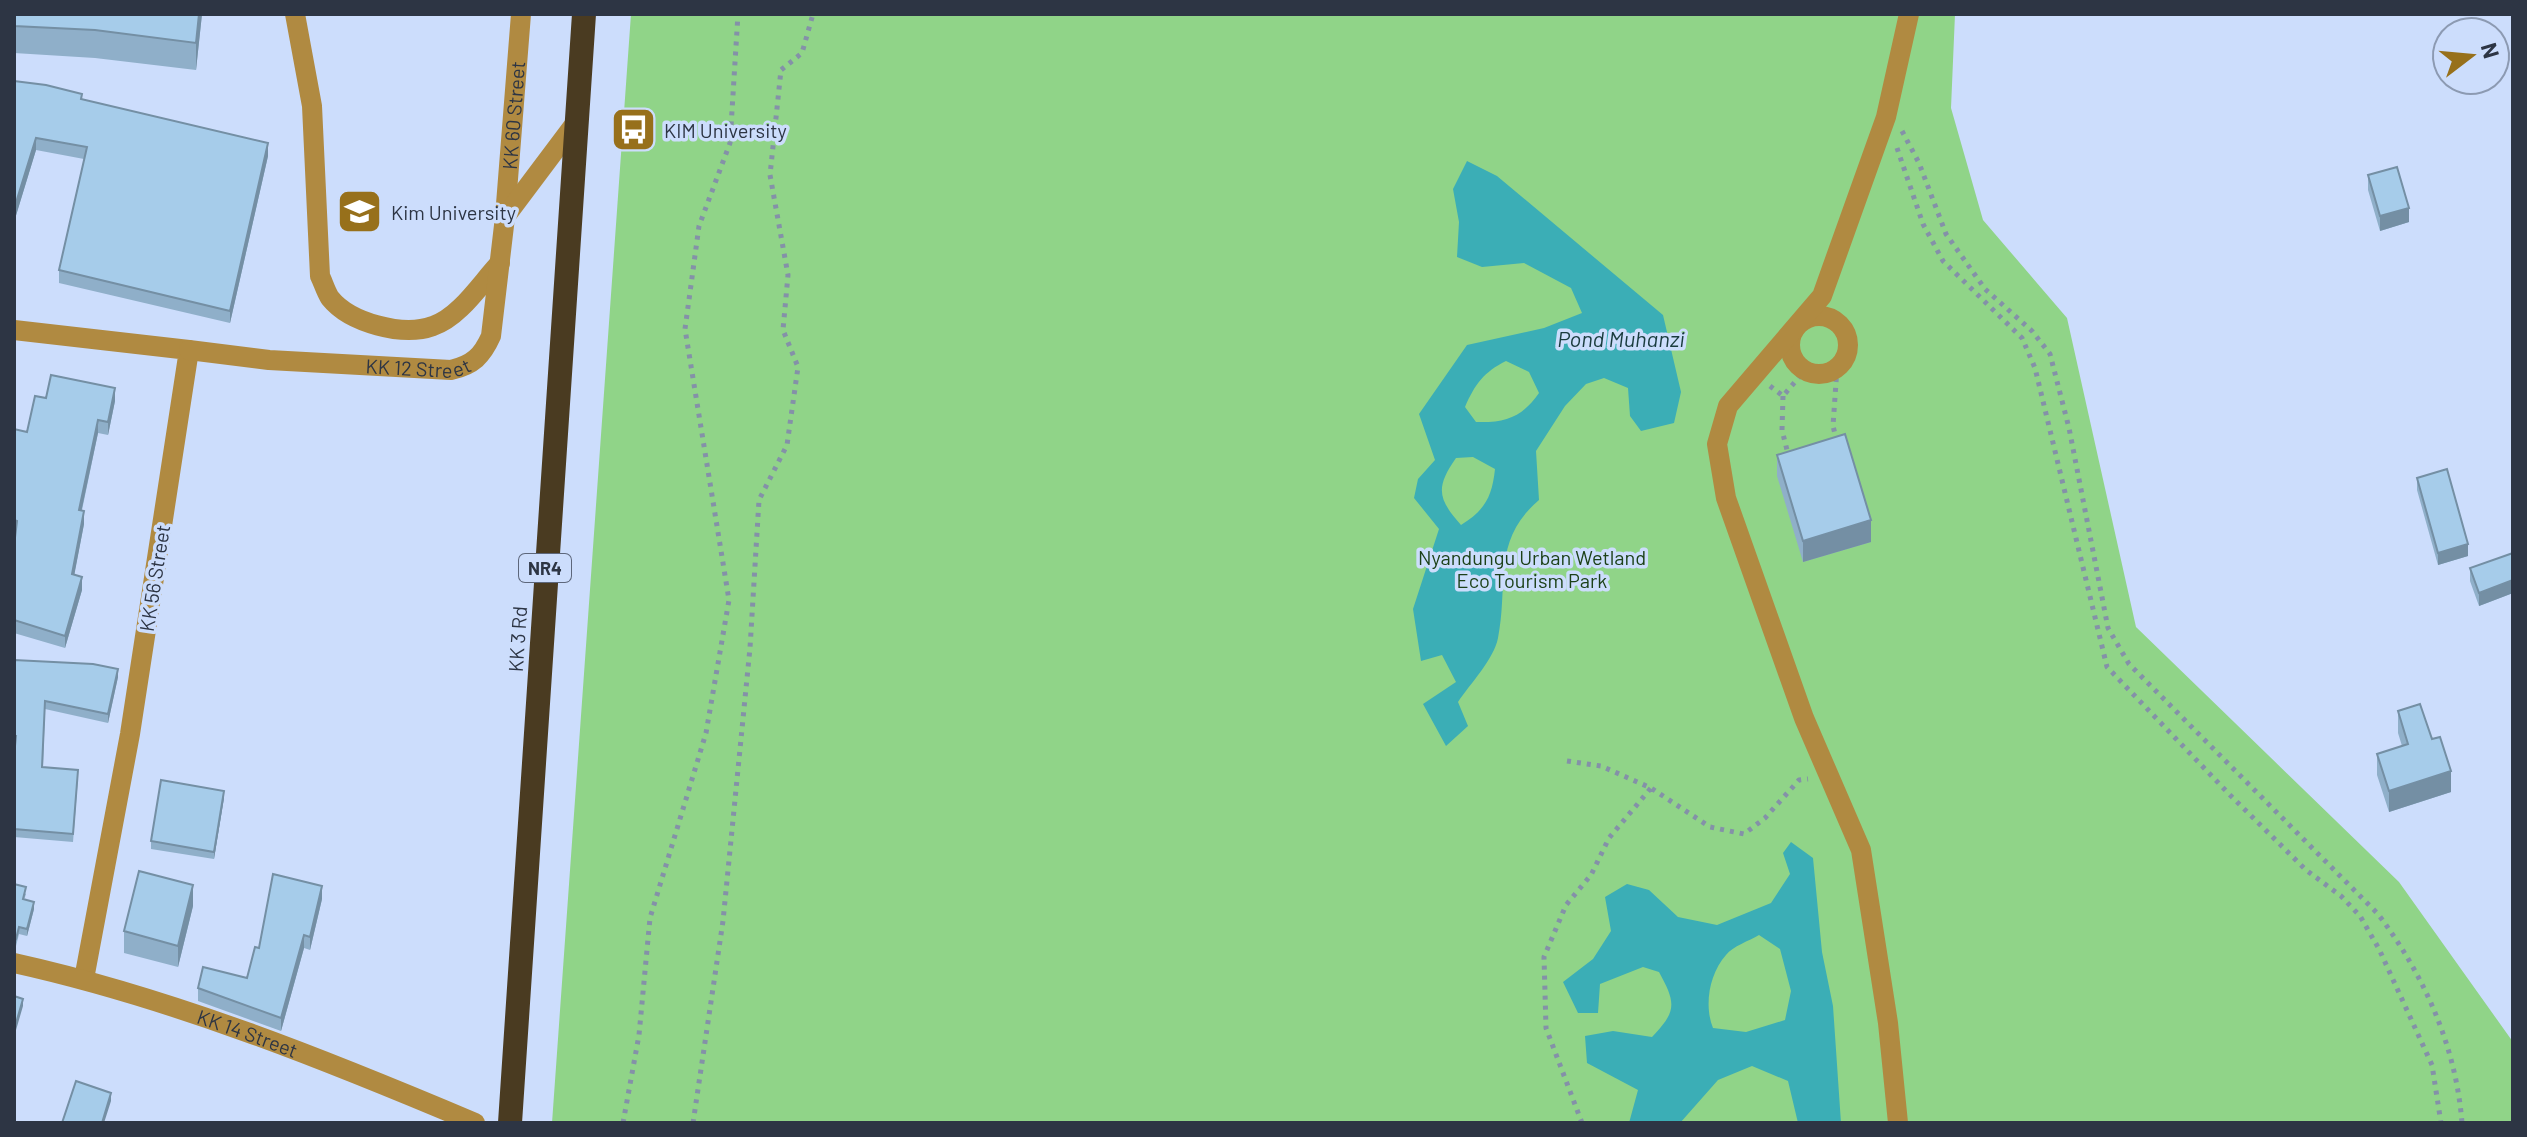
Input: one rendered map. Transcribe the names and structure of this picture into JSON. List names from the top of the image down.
{
  "streets": {
    "highway": ["NR4", "KK 3 Rd"],
    "street": [
      "KK 60 Street",
      "KK 12 Street",
      "KK 56 Street",
      "KK 14 Street"
    ]
  },
  "crossings": [
    ["KK 60 Street", "KK 12 Street"],
    ["KK 12 Street", "KK 56 Street"],
    ["KK 56 Street", "KK 14 Street"]
  ],
  "water": ["Pond Muhanzi"],
  "parks": ["Nyandungu Urban Wetland Eco Tourism Park"],
  "places": {
    "bus stop": ["KIM University"],
    "school or university": ["Kim University"]
  },
  "north": "right"
}
